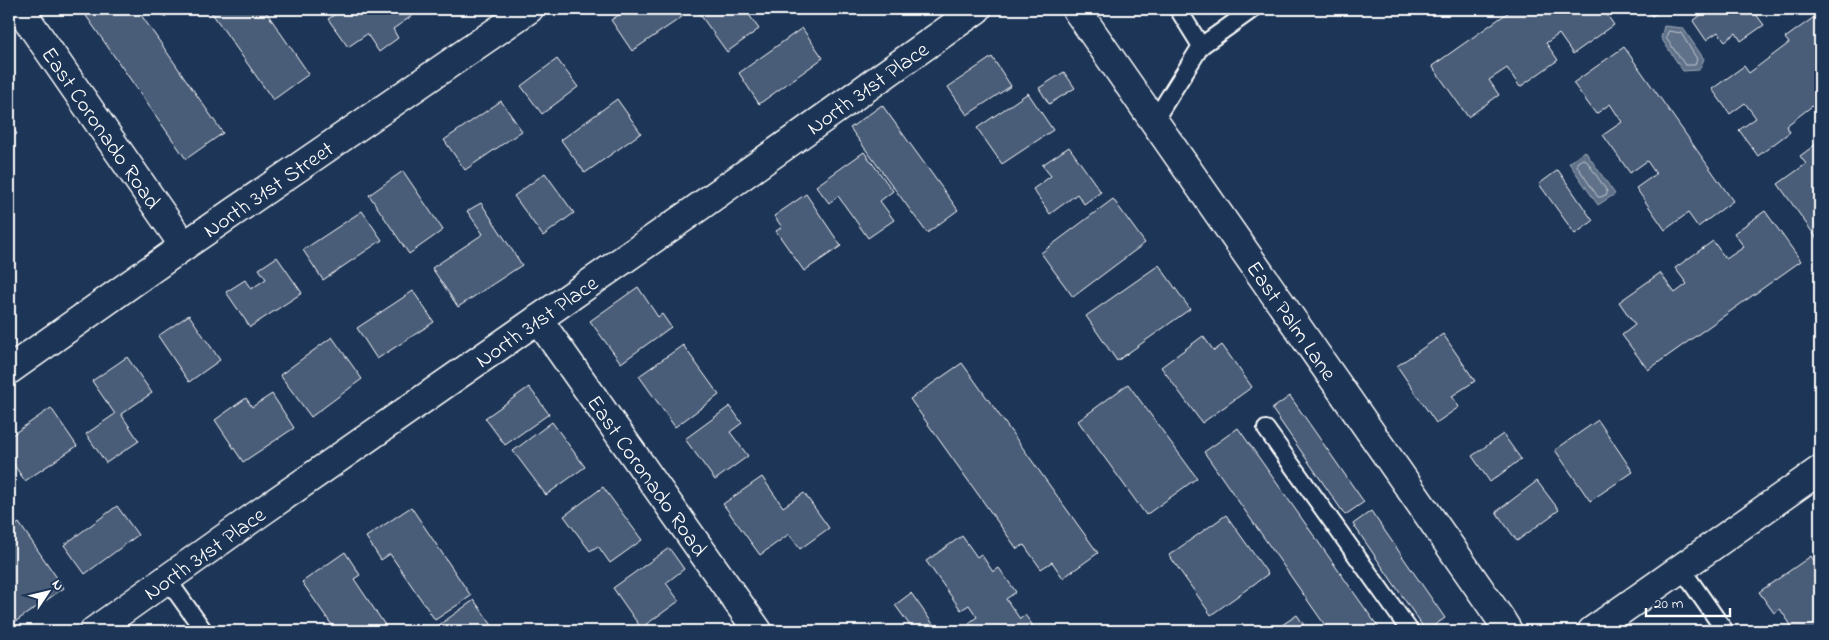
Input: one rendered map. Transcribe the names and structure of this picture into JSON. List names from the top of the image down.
{
  "streets": {
    "street": [
      "North 31st Place",
      "East Coronado Road",
      "North 31st Street",
      "East Palm Lane"
    ]
  },
  "crossings": [
    ["North 31st Place", "East Coronado Road"],
    ["East Coronado Road", "North 31st Street"]
  ],
  "scale_bar": "20 m",
  "north": "top right"
}
